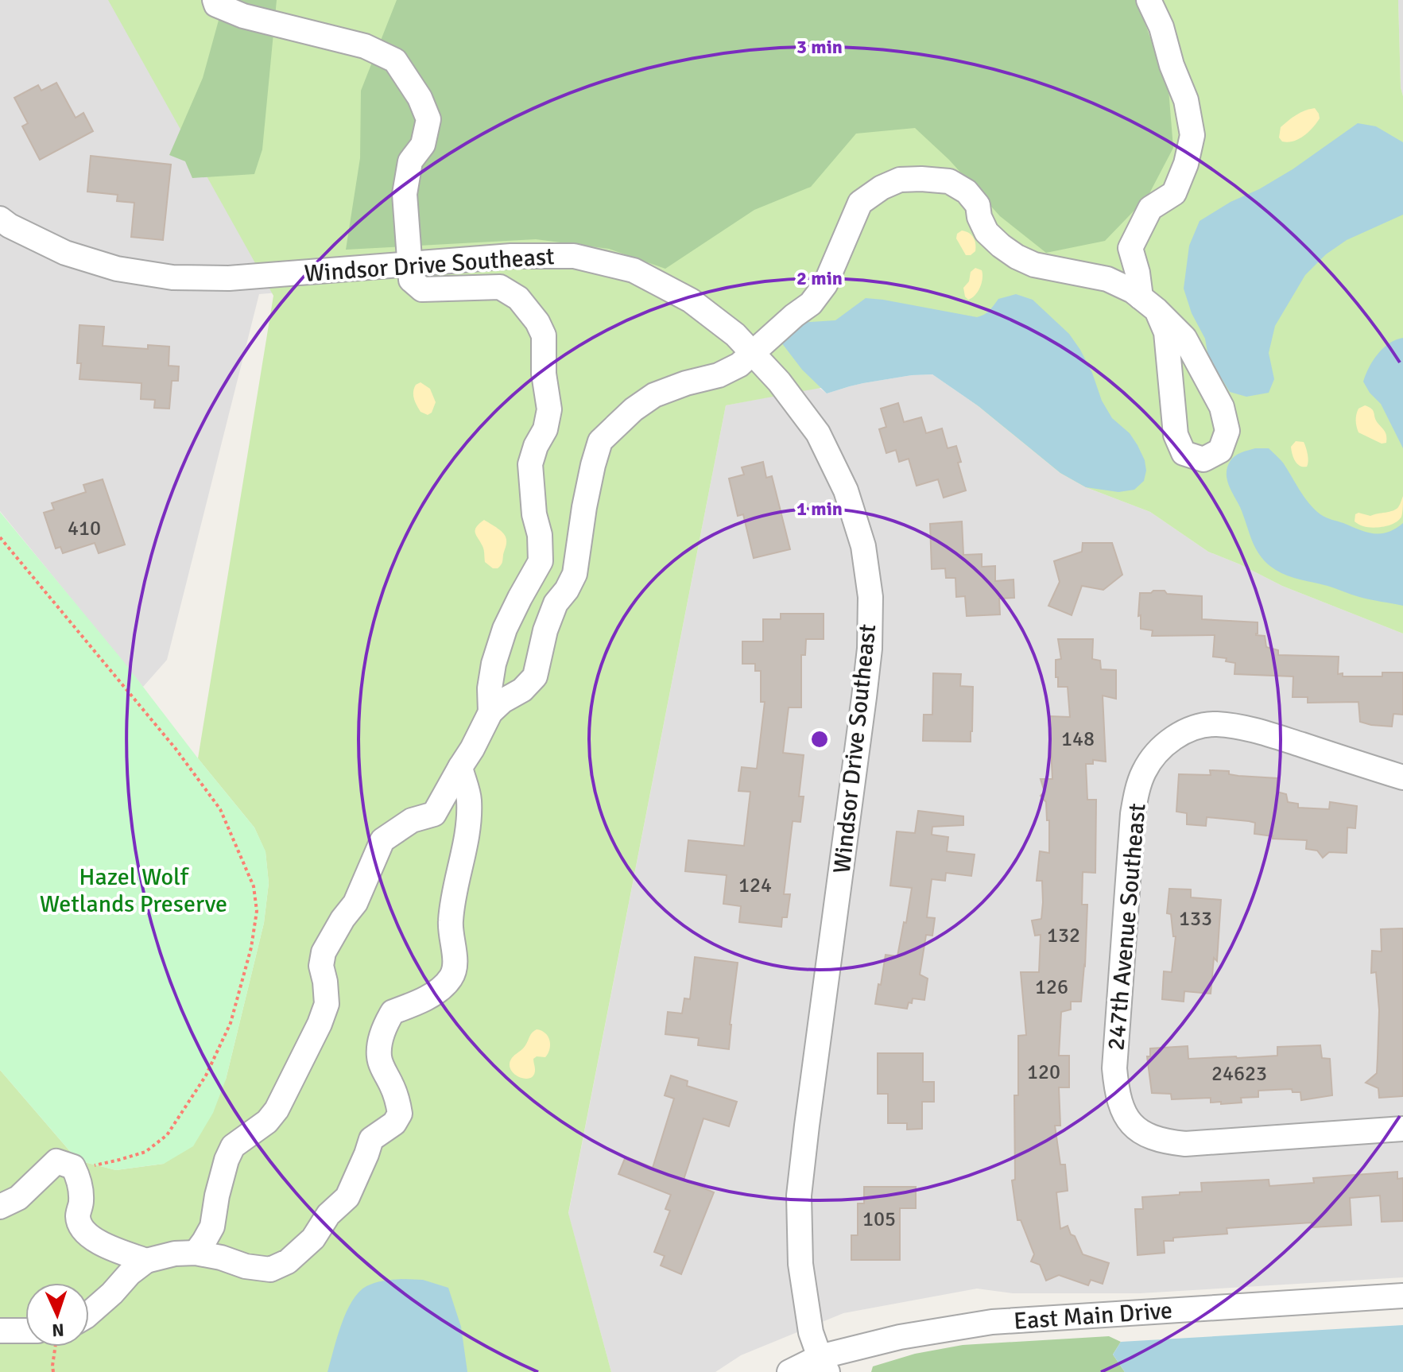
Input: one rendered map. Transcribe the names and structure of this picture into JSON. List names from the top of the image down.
{
  "streets": {
    "street": ["Windsor Drive Southeast", "247th Avenue Southeast", "East Main Drive"]
  },
  "crossings": [
    ["Windsor Drive Southeast", "East Main Drive"]
  ],
  "parks": ["Hazel Wolf Wetlands Preserve"],
  "house_numbers": [
    "410",
    "148",
    "124",
    "133",
    "132",
    "126",
    "120",
    "24623",
    "105"
  ],
  "north": "bottom",
  "rings": ["3 min", "2 min", "1 min"]
}
